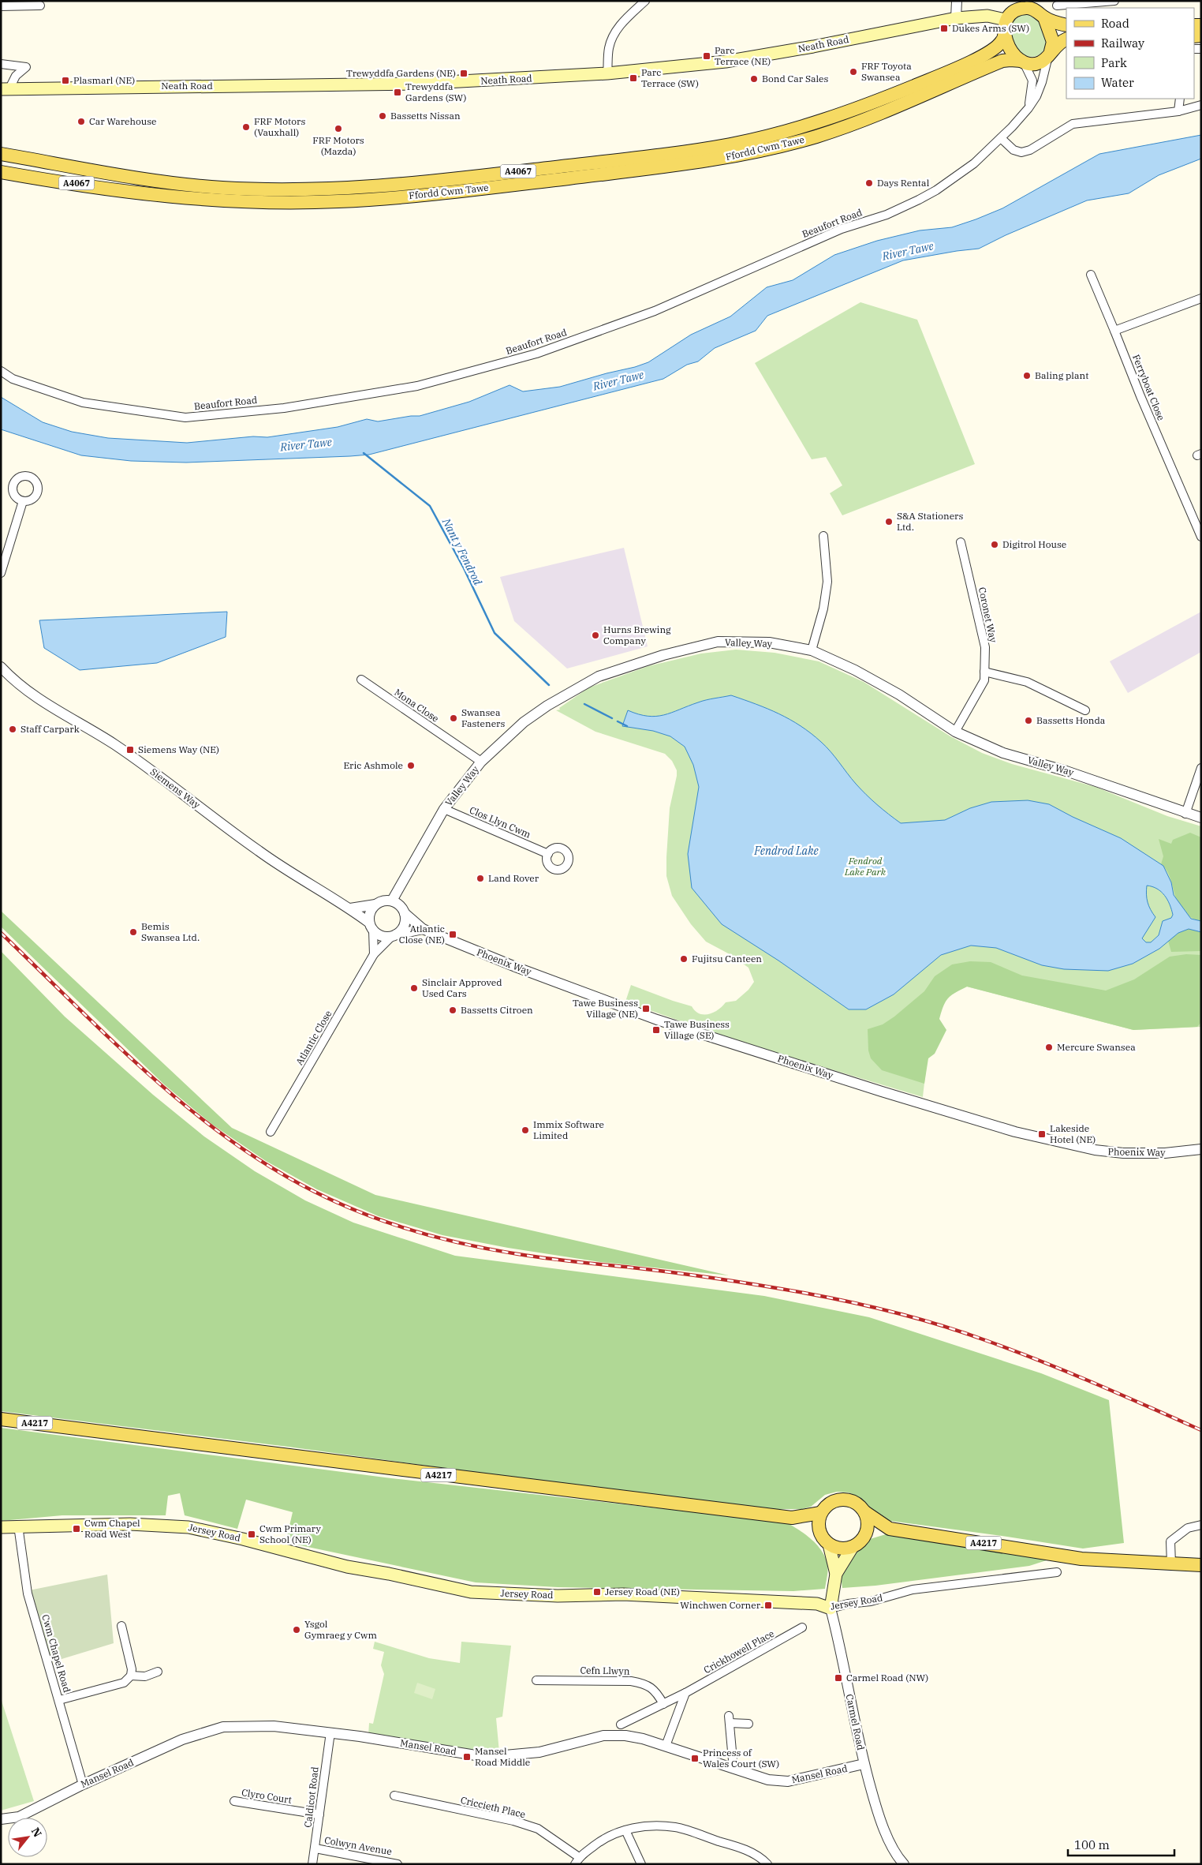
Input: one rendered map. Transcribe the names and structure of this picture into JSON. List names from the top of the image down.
{
  "streets": {
    "main road": [
      "Neath Road",
      "Ffordd Cwm Tawe",
      "A4067",
      "A4217",
      "Jersey Road",
      "Carmel Road"
    ],
    "street": [
      "Beaufort Road",
      "Ferryboat Close",
      "Coronet Way",
      "Valley Way",
      "Mona Close",
      "Siemens Way",
      "Clos Llyn Cwm",
      "Phoenix Way",
      "Atlantic Close",
      "Crickhowell Place",
      "Cwm Chapel Road",
      "Cefn Llwyn",
      "Mansel Road",
      "Clyro Court",
      "Caldicot Road",
      "Criccieth Place",
      "Colwyn Avenue"
    ]
  },
  "crossings": [
    ["Neath Road", "Ffordd Cwm Tawe"],
    ["Neath Road", "Beaufort Road"],
    ["Ffordd Cwm Tawe", "Beaufort Road"],
    ["Coronet Way", "Valley Way"],
    ["Valley Way", "Mona Close"],
    ["Valley Way", "Siemens Way"],
    ["Valley Way", "Clos Llyn Cwm"],
    ["Valley Way", "Phoenix Way"],
    ["Valley Way", "Atlantic Close"],
    ["Siemens Way", "Phoenix Way"],
    ["Siemens Way", "Atlantic Close"],
    ["Phoenix Way", "Atlantic Close"],
    ["A4217", "Carmel Road"],
    ["Jersey Road", "Cwm Chapel Road"],
    ["Jersey Road", "Carmel Road"],
    ["Crickhowell Place", "Cefn Llwyn"],
    ["Cwm Chapel Road", "Mansel Road"],
    ["Carmel Road", "Mansel Road"],
    ["Mansel Road", "Caldicot Road"],
    ["Clyro Court", "Caldicot Road"],
    ["Caldicot Road", "Colwyn Avenue"]
  ],
  "water": ["River Tawe", "Nant y Fendrod", "Fendrod Lake"],
  "parks": ["Fendrod Lake Park"],
  "places": {
    "transit": [
      "Dukes Arms (SW)",
      "Parc Terrace (NE)",
      "Trewyddfa Gardens (NE)",
      "Parc Terrace (SW)",
      "Plasmarl (NE)",
      "Trewyddfa Gardens (SW)",
      "Siemens Way (NE)",
      "Atlantic Close (NE)",
      "Tawe Business Village (NE)",
      "Tawe Business Village (SE)",
      "Lakeside Hotel (NE)",
      "Cwm Chapel Road West",
      "Cwm Primary School (NE)",
      "Jersey Road (NE)",
      "Winchwen Corner",
      "Carmel Road (NW)",
      "Mansel Road Middle",
      "Princess of Wales Court (SW)"
    ],
    "other": [
      "FRF Toyota Swansea",
      "Bond Car Sales",
      "Bassetts Nissan",
      "Car Warehouse",
      "FRF Motors (Vauxhall)",
      "FRF Motors (Mazda)",
      "Days Rental",
      "Baling plant",
      "S&A Stationers Ltd.",
      "Digitrol House",
      "Hurns Brewing Company",
      "Swansea Fasteners",
      "Bassetts Honda",
      "Staff Carpark",
      "Eric Ashmole",
      "Land Rover",
      "Bemis Swansea Ltd.",
      "Fujitsu Canteen",
      "Sinclair Approved Used Cars",
      "Bassetts Citroen",
      "Mercure Swansea",
      "Immix Software Limited",
      "Ysgol Gymraeg y Cwm"
    ]
  },
  "legend": [
    "Road",
    "Railway",
    "Park",
    "Water"
  ],
  "scale_bar": "100 m",
  "north": "top right"
}
